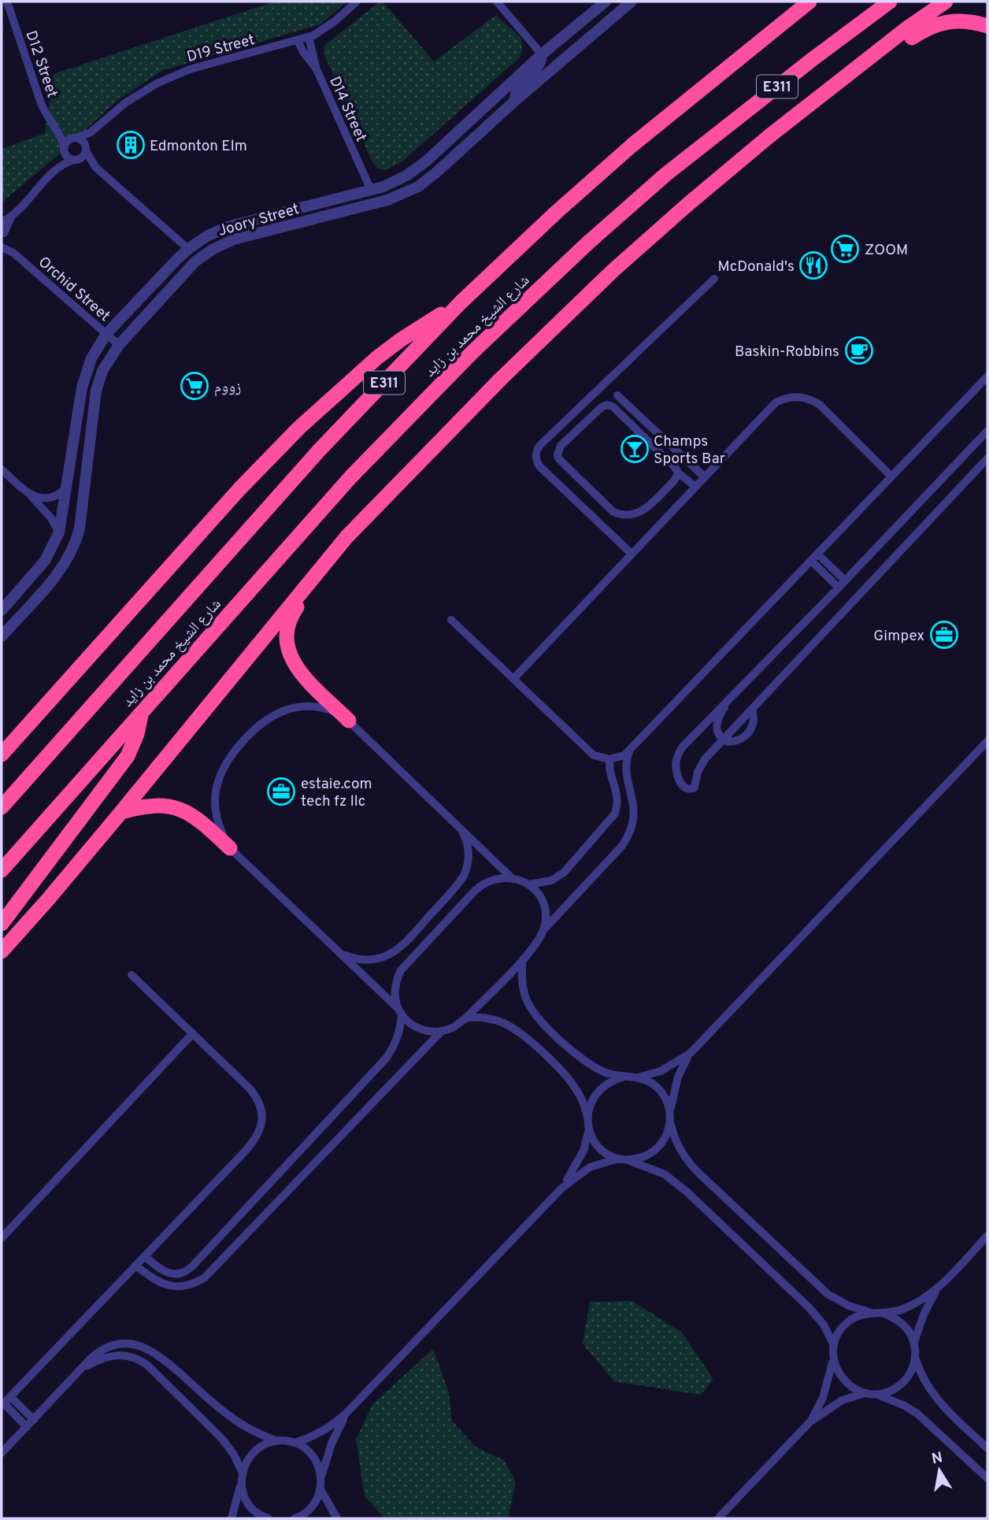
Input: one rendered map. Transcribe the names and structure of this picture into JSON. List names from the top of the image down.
{
  "streets": {
    "highway": ["E311", "شارع الشيخ محمد بن زايد"],
    "street": [
      "D19 Street",
      "D12 Street",
      "D14 Street",
      "Joory Street",
      "Orchid Street"
    ]
  },
  "crossings": [
    ["D19 Street", "D12 Street"],
    ["D19 Street", "D14 Street"],
    ["D14 Street", "Joory Street"],
    ["Joory Street", "Orchid Street"]
  ],
  "places": {
    "building": ["Edmonton Elm"],
    "supermarket": ["ZOOM", "زووم"],
    "restaurant": ["McDonald's"],
    "cafe": ["Baskin-Robbins"],
    "bar": ["Champs Sports Bar"],
    "office": ["Gimpex", "estaie.com tech fz llc"]
  },
  "north": "top"
}
